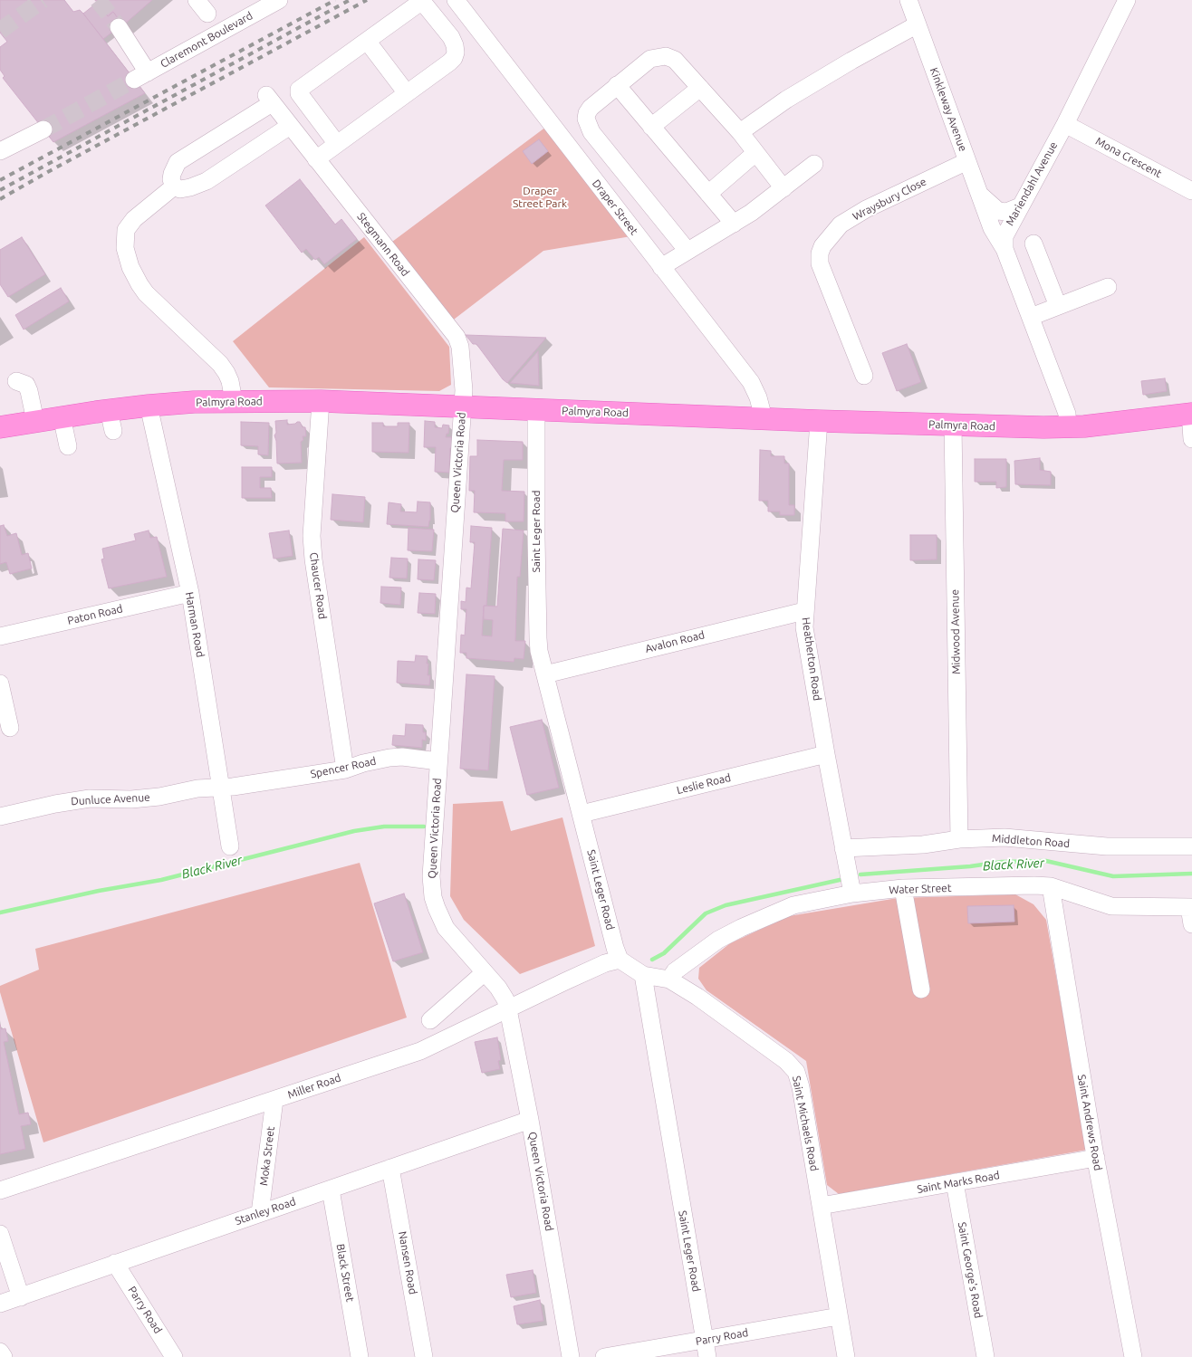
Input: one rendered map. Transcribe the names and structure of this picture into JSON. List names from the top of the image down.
{
  "streets": {
    "main road": ["Palmyra Road"],
    "street": [
      "Claremont Boulevard",
      "Kinkleway Avenue",
      "Mona Crescent",
      "Mariendahl Avenue",
      "Wraysbury Close",
      "Draper Street",
      "Stegmann Road",
      "Queen Victoria Road",
      "Saint Leger Road",
      "Chaucer Road",
      "Paton Road",
      "Harman Road",
      "Midwood Avenue",
      "Avalon Road",
      "Heatherton Road",
      "Spencer Road",
      "Leslie Road",
      "Dunluce Avenue",
      "Middleton Road",
      "Water Street",
      "Miller Road",
      "Saint Andrews Road",
      "Saint Michaels Road",
      "Moka Street",
      "Saint Marks Road",
      "Stanley Road",
      "Nansen Road",
      "Saint George's Road",
      "Black Street",
      "Parry Road"
    ]
  },
  "crossings": [
    ["Kinkleway Avenue", "Mariendahl Avenue"],
    ["Kinkleway Avenue", "Wraysbury Close"],
    ["Mona Crescent", "Mariendahl Avenue"],
    ["Draper Street", "Palmyra Road"],
    ["Stegmann Road", "Palmyra Road"],
    ["Stegmann Road", "Queen Victoria Road"],
    ["Palmyra Road", "Queen Victoria Road"],
    ["Palmyra Road", "Saint Leger Road"],
    ["Palmyra Road", "Chaucer Road"],
    ["Palmyra Road", "Harman Road"],
    ["Palmyra Road", "Midwood Avenue"],
    ["Palmyra Road", "Heatherton Road"],
    ["Queen Victoria Road", "Spencer Road"],
    ["Queen Victoria Road", "Miller Road"],
    ["Queen Victoria Road", "Stanley Road"],
    ["Saint Leger Road", "Avalon Road"],
    ["Saint Leger Road", "Leslie Road"],
    ["Saint Leger Road", "Miller Road"],
    ["Saint Leger Road", "Saint Michaels Road"],
    ["Saint Leger Road", "Parry Road"],
    ["Chaucer Road", "Spencer Road"],
    ["Paton Road", "Harman Road"],
    ["Harman Road", "Spencer Road"],
    ["Harman Road", "Dunluce Avenue"],
    ["Midwood Avenue", "Middleton Road"],
    ["Avalon Road", "Heatherton Road"],
    ["Heatherton Road", "Leslie Road"],
    ["Heatherton Road", "Middleton Road"],
    ["Heatherton Road", "Water Street"],
    ["Spencer Road", "Dunluce Avenue"],
    ["Water Street", "Saint Andrews Road"],
    ["Water Street", "Saint Michaels Road"],
    ["Miller Road", "Moka Street"],
    ["Saint Andrews Road", "Saint Marks Road"],
    ["Saint Michaels Road", "Saint Marks Road"],
    ["Saint Michaels Road", "Parry Road"],
    ["Moka Street", "Stanley Road"],
    ["Saint Marks Road", "Saint George's Road"],
    ["Stanley Road", "Nansen Road"],
    ["Stanley Road", "Black Street"],
    ["Stanley Road", "Parry Road"]
  ],
  "water": ["Black River"],
  "parks": ["Draper Street Park"]
}
